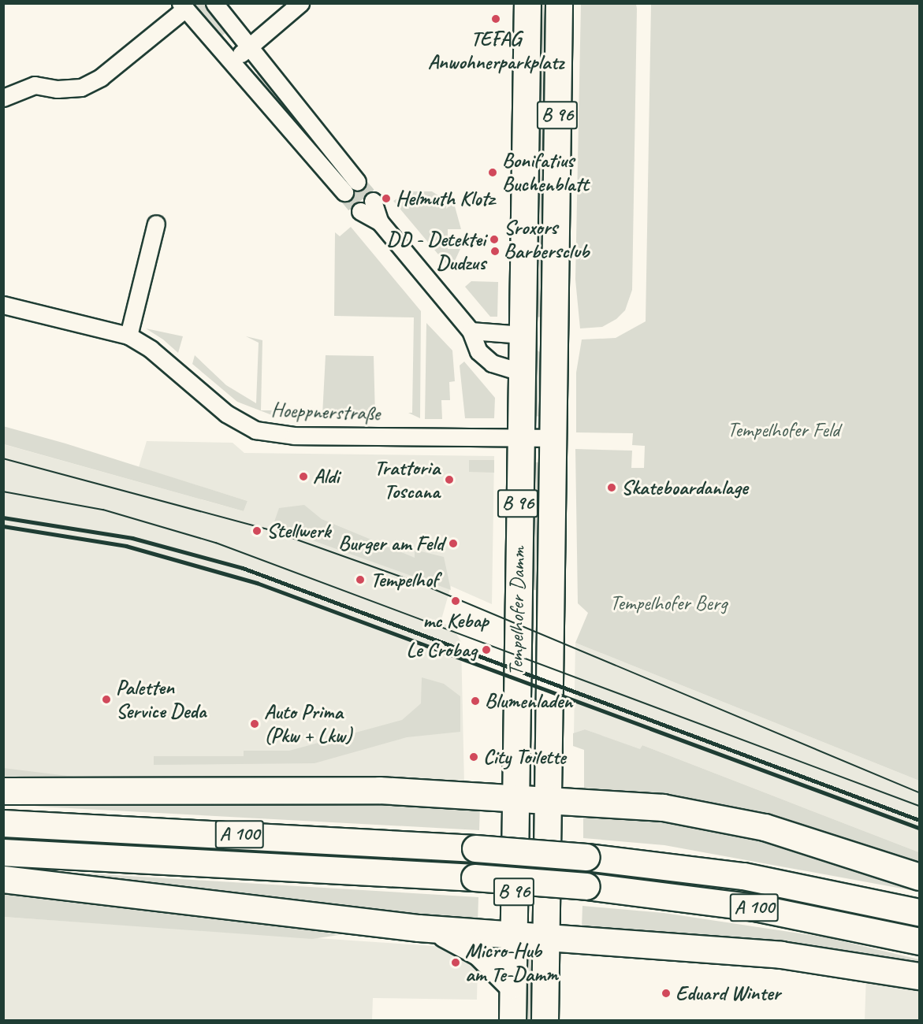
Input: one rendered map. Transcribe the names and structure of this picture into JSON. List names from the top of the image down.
{
  "streets": {
    "main road": ["B 96", "Tempelhofer Damm", "A 100"],
    "street": ["Hoeppnerstraße"]
  },
  "crossings": [
    ["Hoeppnerstraße", "Tempelhofer Damm"]
  ],
  "parks": ["Tempelhofer Feld", "Tempelhofer Berg"],
  "places": [
    "TEFAG Anwohnerparkplatz",
    "Bonifatius Buchenblatt",
    "Helmuth Klotz",
    "Sroxors Barbersclub",
    "DD - Detektei Dudzus",
    "Aldi",
    "Trattoria Toscana",
    "Skateboardanlage",
    "Stellwerk",
    "Burger am Feld",
    "Tempelhof",
    "mc Kebap",
    "Le Crobag",
    "Paletten Service Deda",
    "Blumenladen",
    "Auto Prima (Pkw + Lkw)",
    "City Toilette",
    "Micro-Hub am Te-Damm",
    "Eduard Winter"
  ]
}
